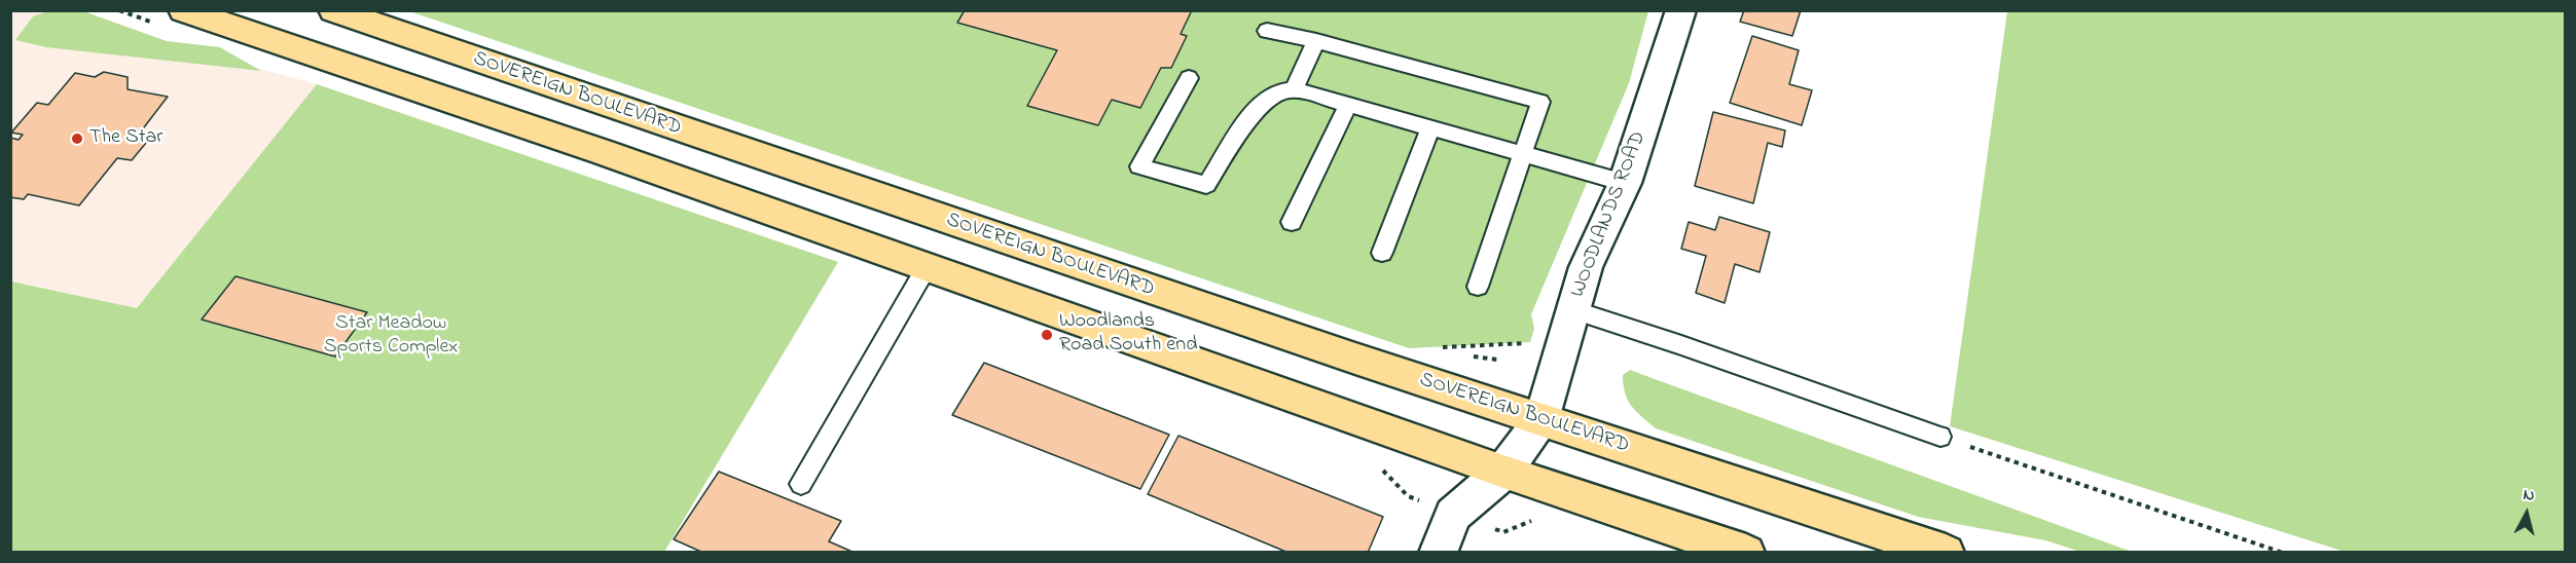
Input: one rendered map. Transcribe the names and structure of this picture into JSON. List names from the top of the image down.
{
  "streets": {
    "main road": ["SOVEREIGN BOULEVARD"],
    "street": ["WOODLANDS ROAD"]
  },
  "crossings": [
    ["SOVEREIGN BOULEVARD", "WOODLANDS ROAD"]
  ],
  "parks": ["Star Meadow Sports Complex"],
  "places": ["The Star", "Woodlands Road South end"],
  "north": "top"
}
